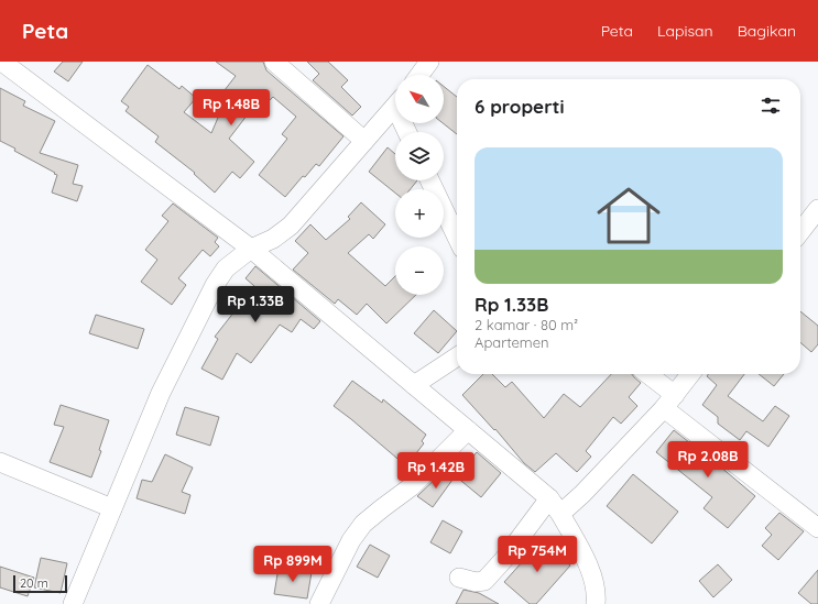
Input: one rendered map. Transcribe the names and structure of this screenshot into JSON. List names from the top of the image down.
{
  "scale_bar": "20 m",
  "north": "top left",
  "page": {
    "header": "Peta",
    "nav": ["Peta", "Lapisan", "Bagikan"],
    "map_buttons": ["+", "−"],
    "heading": "6 properti",
    "price": [
      "Rp 1.48B",
      "Rp 1.33B",
      "Rp 2.08B",
      "Rp 1.42B",
      "Rp 754M",
      "Rp 899M"
    ],
    "list": [
      {
        "name": "Rp 1.33B",
        "note": "2 kamar · 80 m² · Apartemen"
      }
    ],
    "scale": "20 m"
  }
}
